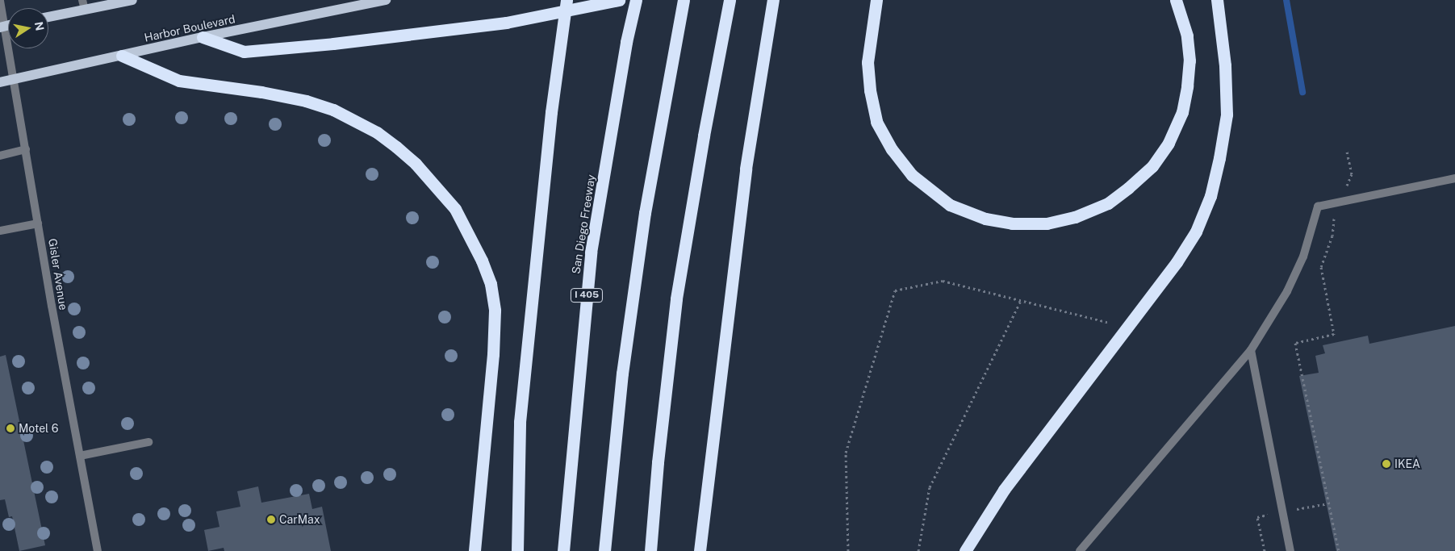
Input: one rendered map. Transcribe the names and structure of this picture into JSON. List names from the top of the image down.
{
  "streets": {
    "highway": ["San Diego Freeway", "I 405"],
    "main road": ["Harbor Boulevard"],
    "street": ["Gisler Avenue"]
  },
  "crossings": [
    ["Harbor Boulevard", "Gisler Avenue"]
  ],
  "places": ["Motel 6", "IKEA", "CarMax"],
  "north": "right"
}
